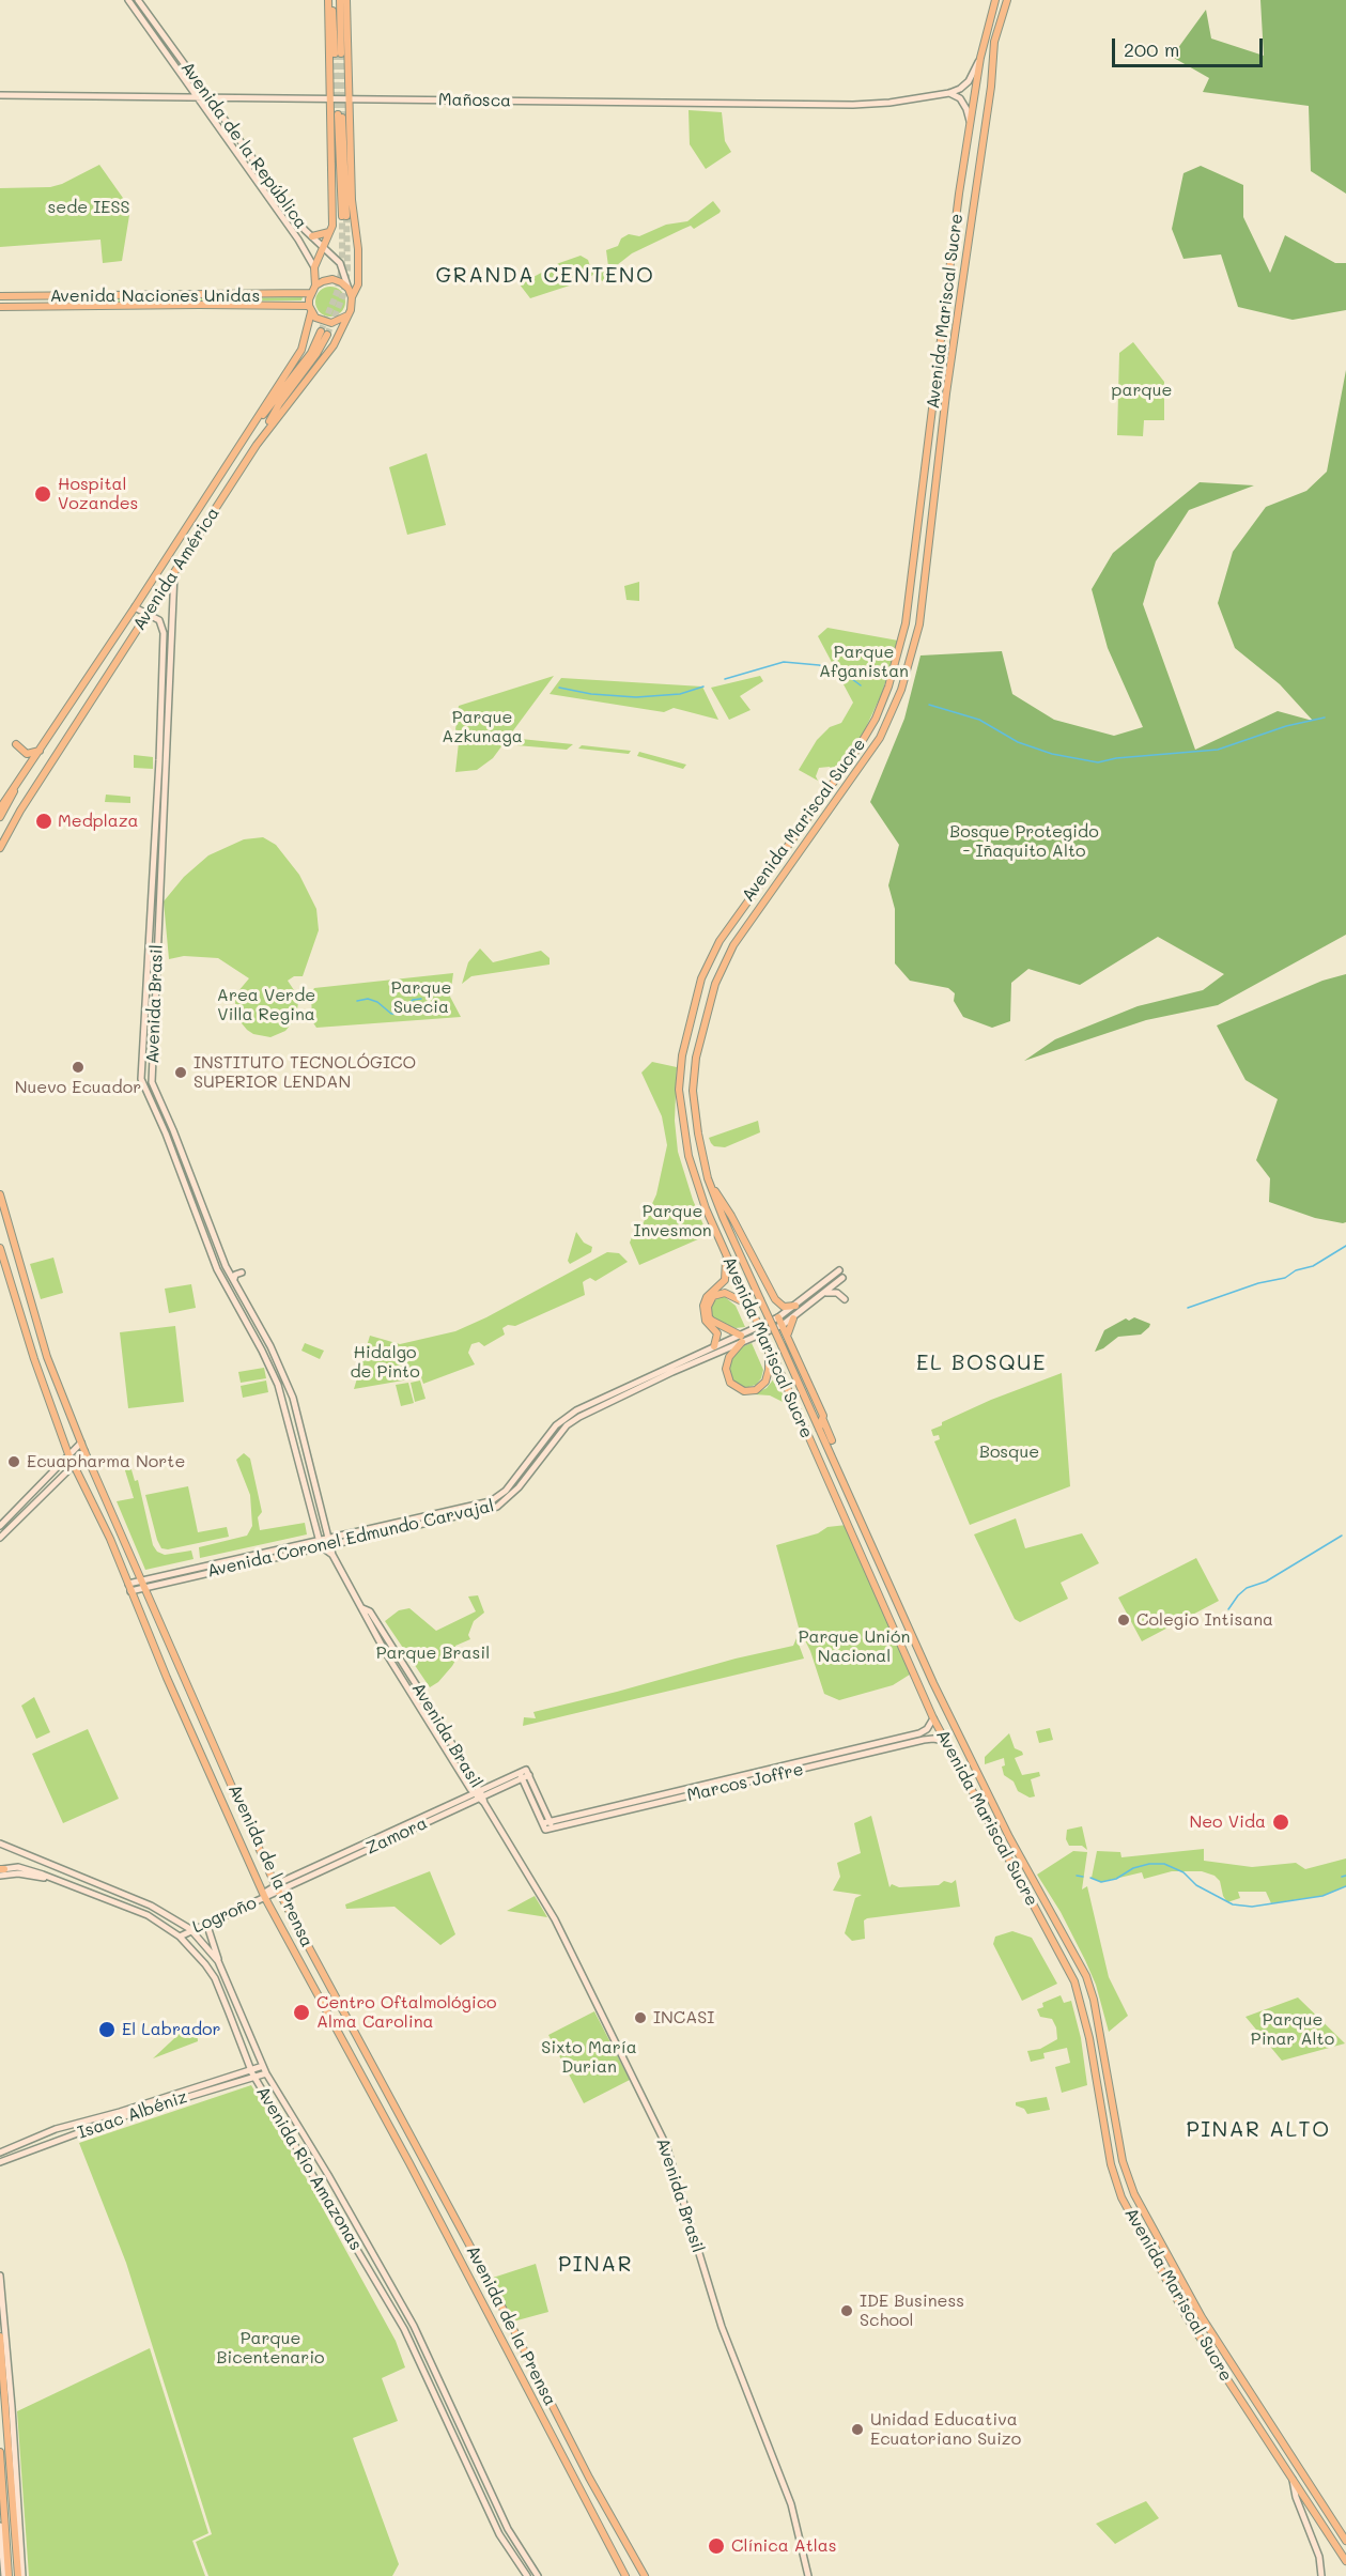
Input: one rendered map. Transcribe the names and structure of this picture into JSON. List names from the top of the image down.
{
  "streets": {
    "main road": [
      "Avenida Naciones Unidas",
      "Avenida Mariscal Sucre",
      "Avenida América",
      "Avenida de la Prensa"
    ],
    "street": [
      "Mañosca",
      "Avenida de la República",
      "Avenida Brasil",
      "Avenida Coronel Edmundo Carvajal",
      "Marcos Joffre",
      "Zamora",
      "Logroño",
      "Isaac Albéniz",
      "Avenida Río Amazonas"
    ]
  },
  "crossings": [
    ["Mañosca", "Avenida de la República"],
    ["Avenida de la República", "Avenida Naciones Unidas"],
    ["Avenida de la República", "Avenida América"],
    ["Avenida Naciones Unidas", "Avenida América"],
    ["Avenida Mariscal Sucre", "Avenida Coronel Edmundo Carvajal"],
    ["Avenida Mariscal Sucre", "Marcos Joffre"],
    ["Avenida América", "Avenida Brasil"],
    ["Avenida Brasil", "Avenida Coronel Edmundo Carvajal"],
    ["Avenida Brasil", "Zamora"],
    ["Avenida Coronel Edmundo Carvajal", "Avenida de la Prensa"],
    ["Marcos Joffre", "Zamora"],
    ["Zamora", "Avenida de la Prensa"],
    ["Zamora", "Logroño"],
    ["Avenida de la Prensa", "Logroño"],
    ["Logroño", "Avenida Río Amazonas"],
    ["Isaac Albéniz", "Avenida Río Amazonas"]
  ],
  "districts": [
    "GRANDA CENTENO",
    "EL BOSQUE",
    "PINAR ALTO",
    "PINAR"
  ],
  "parks": [
    "sede IESS",
    "parque",
    "Parque Afganistan",
    "Parque Azkunaga",
    "Bosque Protegido - Iñaquito Alto",
    "Parque Suecia",
    "Area Verde Villa Regina",
    "Parque Invesmon",
    "Hidalgo de Pinto",
    "Bosque",
    "Parque Unión Nacional",
    "Parque Brasil",
    "Parque Pinar Alto",
    "Sixto María Durian",
    "Parque Bicentenario"
  ],
  "places": [
    "Hospital Vozandes",
    "Medplaza",
    "Nuevo Ecuador",
    "INSTITUTO TECNOLÓGICO SUPERIOR LENDAN",
    "Ecuapharma Norte",
    "Colegio Intisana",
    "Neo Vida",
    "Centro Oftalmológico Alma Carolina",
    "INCASI",
    "El Labrador",
    "IDE Business School",
    "Unidad Educativa Ecuatoriano Suizo",
    "Clínica Atlas"
  ],
  "scale_bar": "200 m"
}
